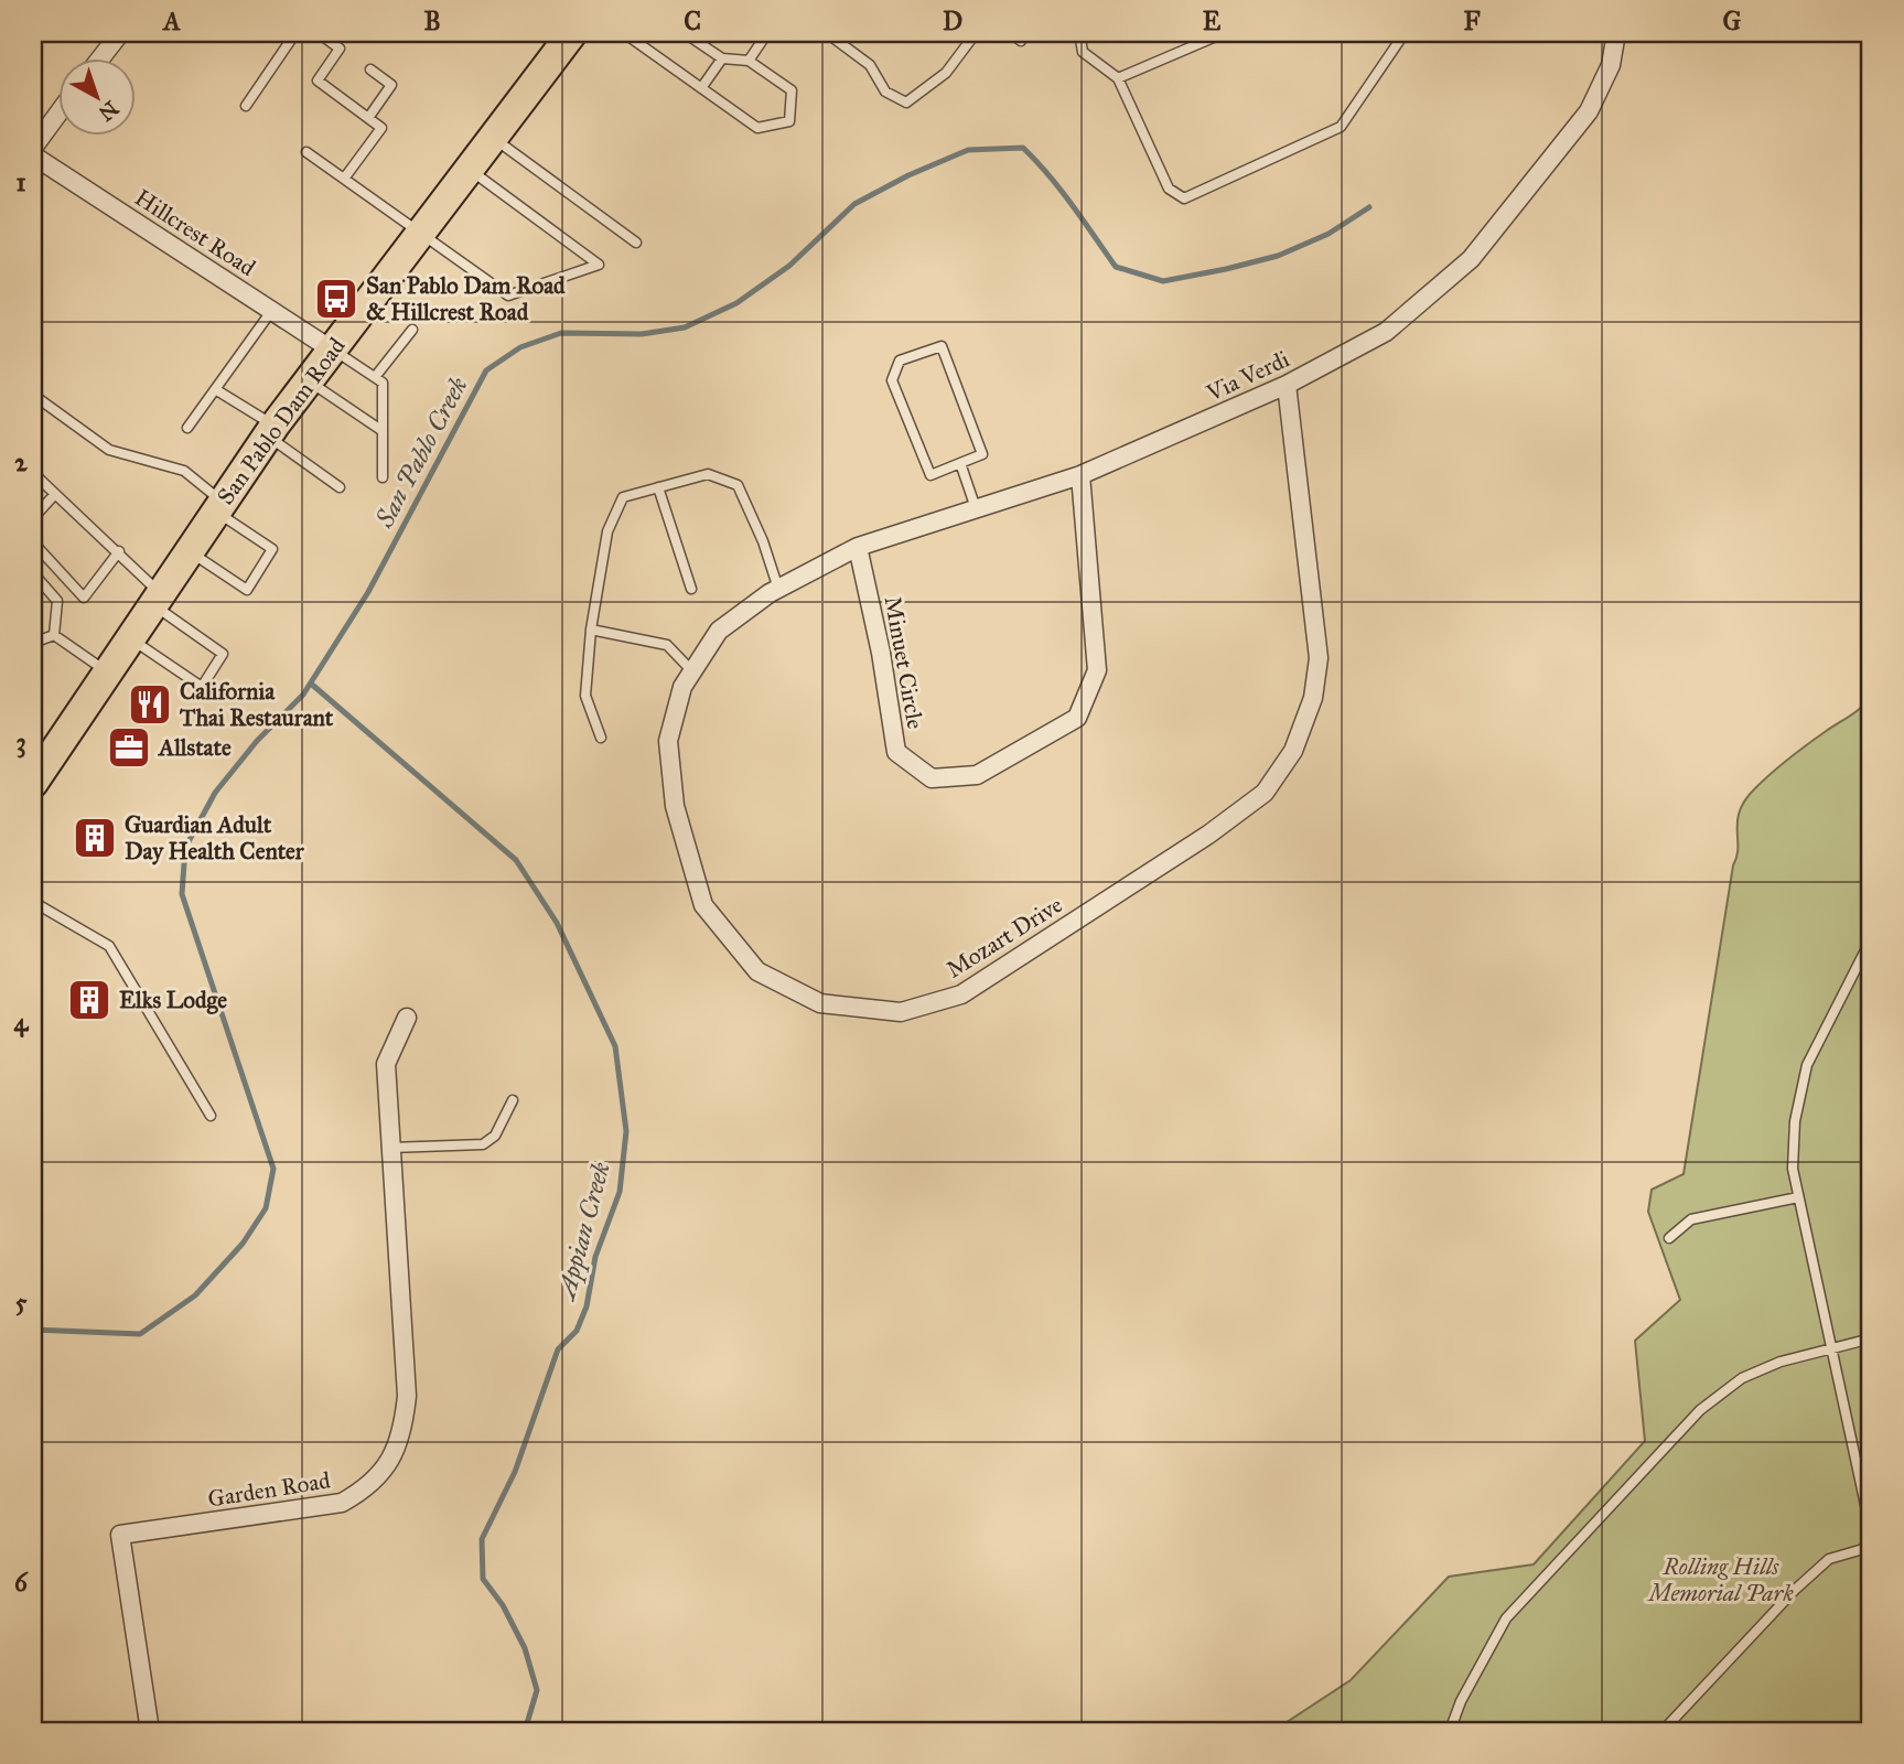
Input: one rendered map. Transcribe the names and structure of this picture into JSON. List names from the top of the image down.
{
  "streets": {
    "main road": ["San Pablo Dam Road"],
    "street": [
      "Hillcrest Road",
      "Via Verdi",
      "Minuet Circle",
      "Mozart Drive",
      "Garden Road"
    ]
  },
  "crossings": [
    ["Hillcrest Road", "San Pablo Dam Road"],
    ["Via Verdi", "Minuet Circle"],
    ["Via Verdi", "Mozart Drive"]
  ],
  "water": ["San Pablo Creek", "Appian Creek"],
  "parks": ["Rolling Hills Memorial Park"],
  "places": {
    "bus stop": ["San Pablo Dam Road & Hillcrest Road"],
    "restaurant": ["California Thai Restaurant"],
    "office": ["Allstate"],
    "building": ["Guardian Adult Day Health Center", "Elks Lodge"]
  },
  "north": "bottom right",
  "grid": {
    "columns": [
      "A",
      "B",
      "C",
      "D",
      "E",
      "F",
      "G"
    ],
    "rows": [
      "1",
      "2",
      "3",
      "4",
      "5",
      "6"
    ]
  }
}
